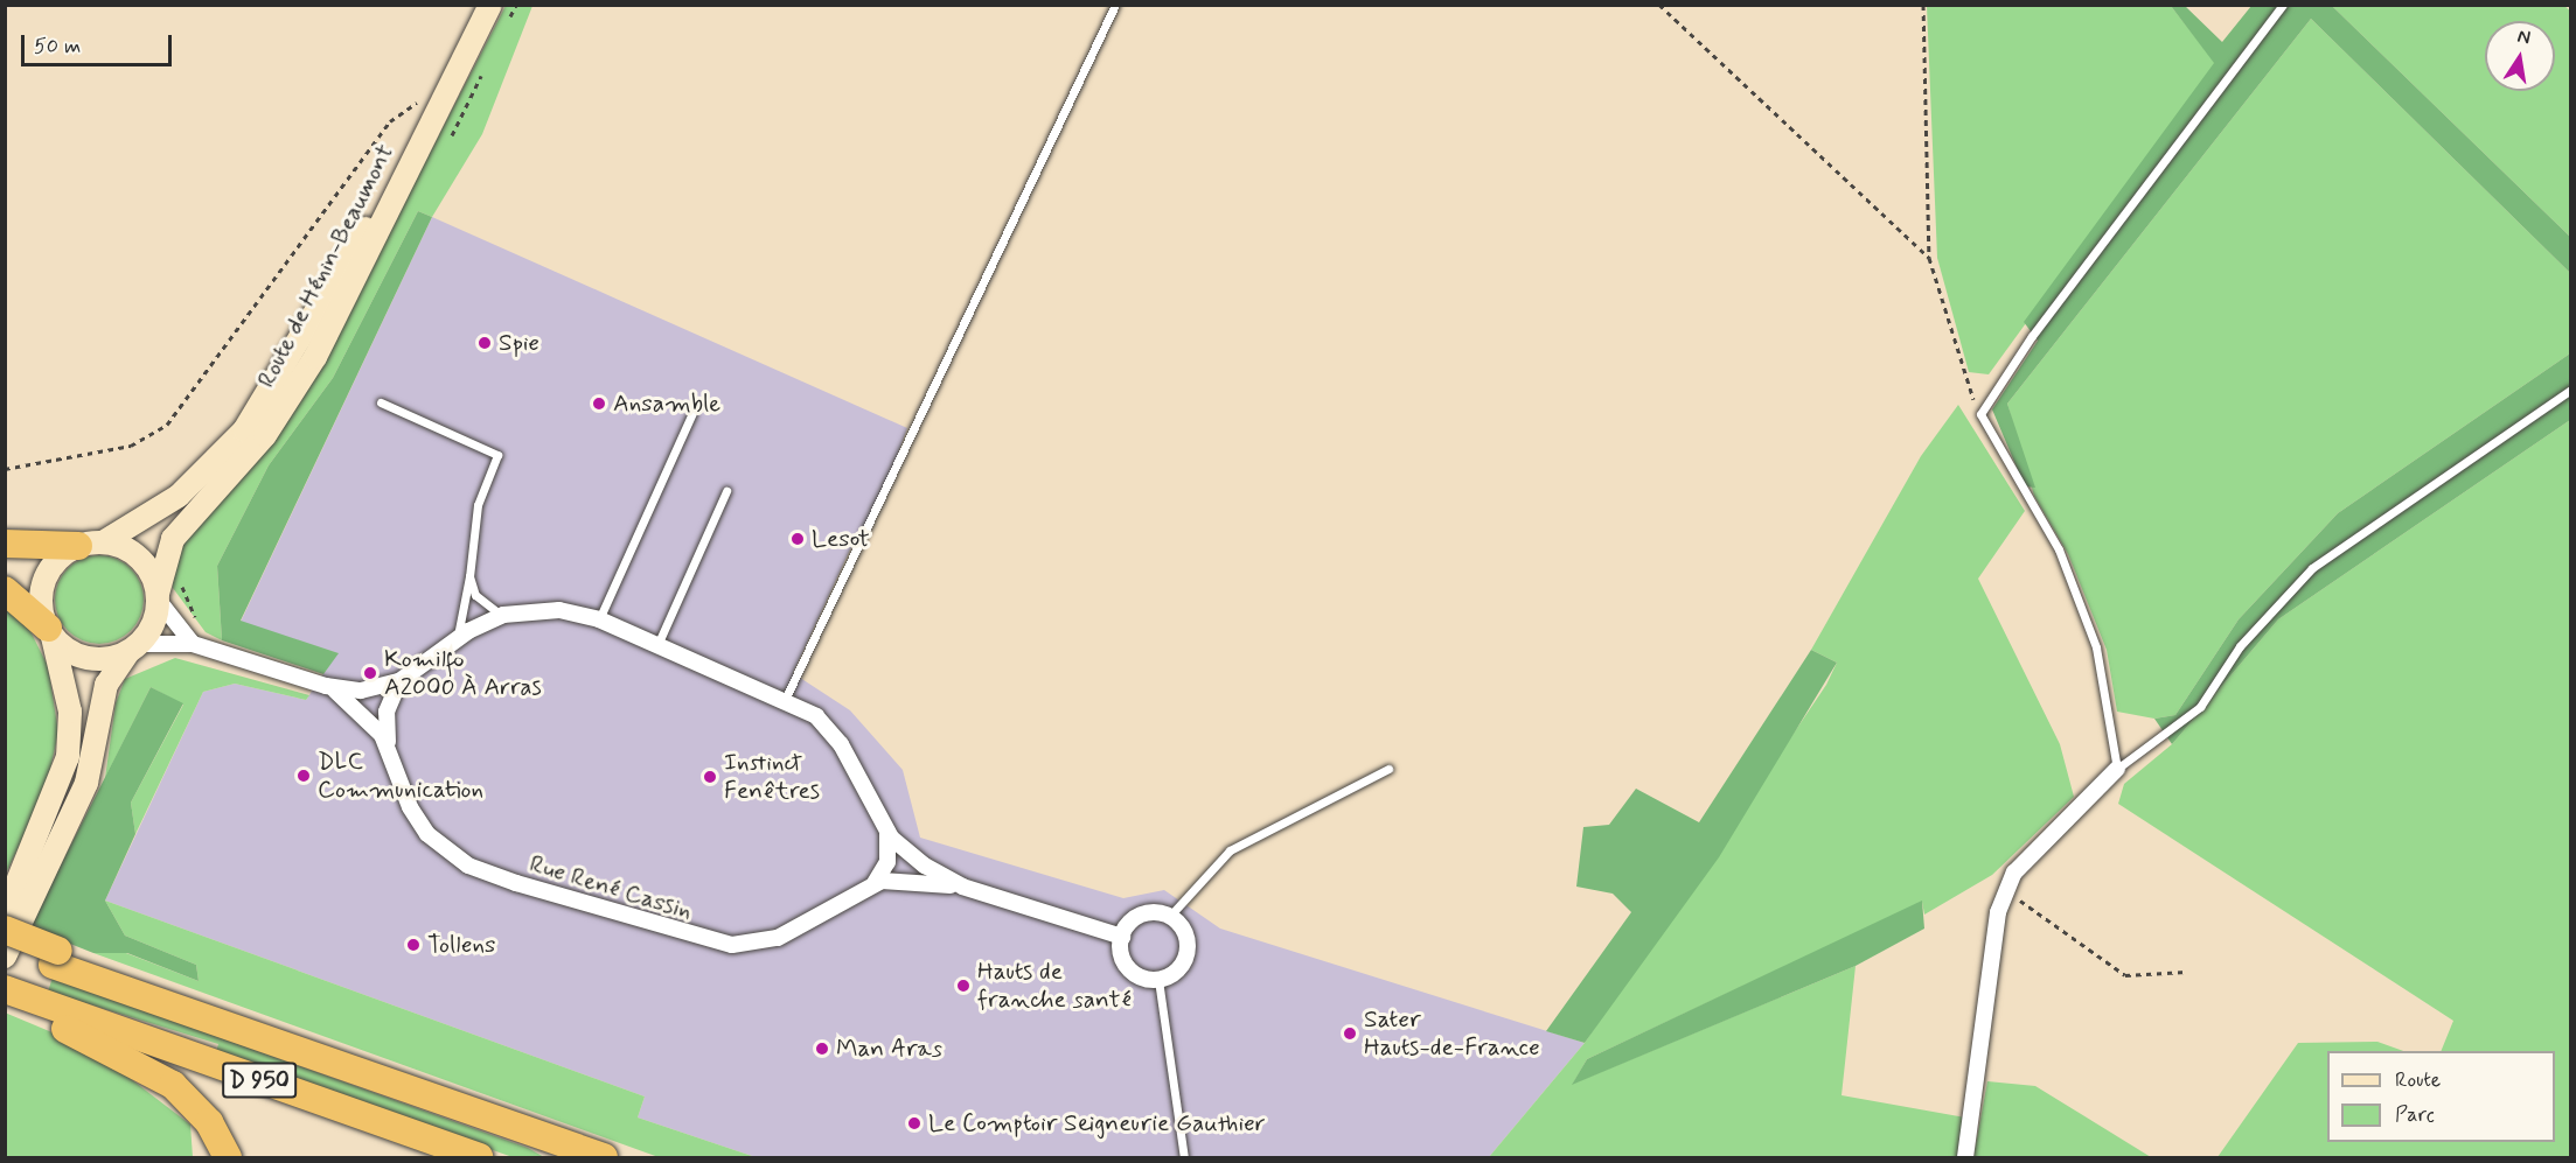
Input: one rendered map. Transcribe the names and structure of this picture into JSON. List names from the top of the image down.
{
  "streets": {
    "highway": ["D 950"],
    "main road": ["Route de Hénin-Beaumont"],
    "street": ["Rue René Cassin"]
  },
  "places": [
    "Spie",
    "Ansamble",
    "Lesot",
    "Komilfo A2000 À Arras",
    "DLC Communication",
    "Instinct Fenêtres",
    "Tollens",
    "Hauts de franche santé",
    "Sater Hauts-de-France",
    "Man Aras",
    "Le Comptoir Seigneurie Gauthier"
  ],
  "legend": ["Route", "Parc"],
  "scale_bar": "50 m",
  "north": "top"
}
